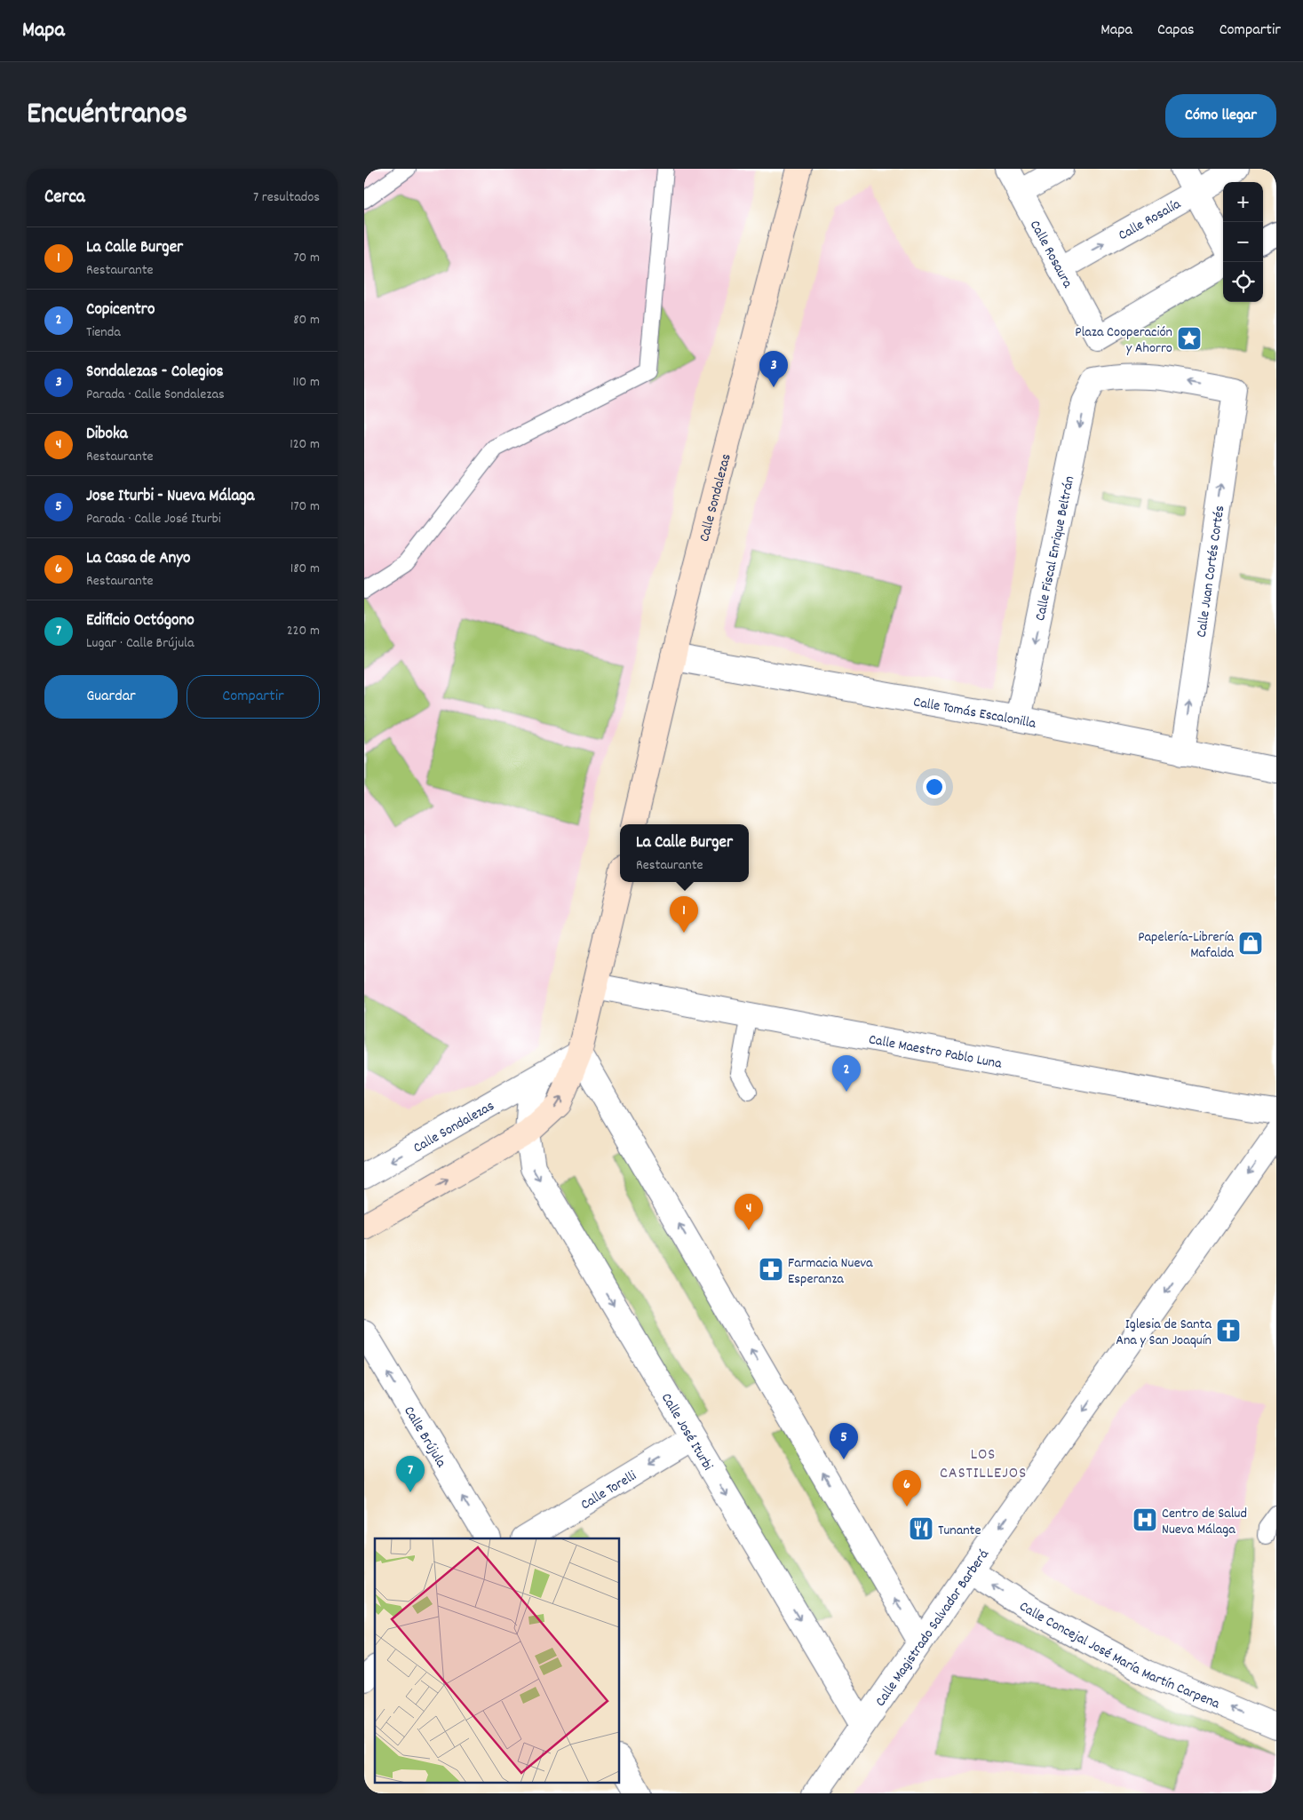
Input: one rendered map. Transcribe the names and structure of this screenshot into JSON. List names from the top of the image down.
{
  "streets": {
    "main road": ["Calle Sondalezas"],
    "street": [
      "Calle Rosalía",
      "Calle Rosaura",
      "Calle Fiscal Enrique Beltrán",
      "Calle Juan Cortés Cortés",
      "Calle Tomás Escalonilla",
      "Calle Maestro Pablo Luna",
      "Calle José Iturbi",
      "Calle Brújula",
      "Calle Torelli",
      "Calle Magistrado Salvador Barberá",
      "Calle Concejal José María Martín Carpena"
    ]
  },
  "crossings": [
    ["Calle Rosalía", "Calle Rosaura"],
    ["Calle Sondalezas", "Calle Tomás Escalonilla"],
    ["Calle Fiscal Enrique Beltrán", "Calle Juan Cortés Cortés"],
    ["Calle Fiscal Enrique Beltrán", "Calle Tomás Escalonilla"],
    ["Calle Juan Cortés Cortés", "Calle Tomás Escalonilla"],
    ["Calle José Iturbi", "Calle Torelli"],
    ["Calle José Iturbi", "Calle Magistrado Salvador Barberá"],
    ["Calle Magistrado Salvador Barberá", "Calle Concejal José María Martín Carpena"]
  ],
  "one_way": [
    "Calle Fiscal Enrique Beltrán",
    "Calle Brújula",
    "Calle Torelli",
    "Calle Magistrado Salvador Barberá",
    "Calle Concejal José María Martín Carpena"
  ],
  "districts": ["LOS CASTILLEJOS"],
  "places": {
    "place": ["Plaza Cooperación y Ahorro"],
    "shop": ["Papelería-Librería Mafalda"],
    "pharmacy": ["Farmacia Nueva Esperanza"],
    "church": ["Iglesia de Santa Ana y San Joaquín"],
    "hospital": ["Centro de Salud Nueva Málaga"],
    "restaurant": ["Tunante"]
  },
  "page": {
    "header": "Mapa",
    "nav": ["Mapa", "Capas", "Compartir"],
    "title": "Encuéntranos",
    "buttons": [
      "Cómo llegar",
      ["Guardar", "Compartir"]
    ],
    "heading": ["Cerca", "7 resultados"],
    "map_buttons": ["+", "−"],
    "list": [
      {
        "mark": "1",
        "name": "La Calle Burger",
        "note": "Restaurante",
        "value": "70 m"
      },
      {
        "mark": "2",
        "name": "Copicentro",
        "note": "Tienda",
        "value": "80 m"
      },
      {
        "mark": "3",
        "name": "Sondalezas - Colegios",
        "note": "Parada · Calle Sondalezas",
        "value": "110 m"
      },
      {
        "mark": "4",
        "name": "Diboka",
        "note": "Restaurante",
        "value": "120 m"
      },
      {
        "mark": "5",
        "name": "Jose Iturbi - Nueva Málaga",
        "note": "Parada · Calle José Iturbi",
        "value": "170 m"
      },
      {
        "mark": "6",
        "name": "La Casa de Anyo",
        "note": "Restaurante",
        "value": "180 m"
      },
      {
        "mark": "7",
        "name": "Edificio Octógono",
        "note": "Lugar · Calle Brújula",
        "value": "220 m"
      }
    ],
    "pins": [
      "3",
      "1",
      "2",
      "4",
      "5",
      "7",
      "6"
    ],
    "popup": ["La Calle Burger", "Restaurante"]
  }
}
